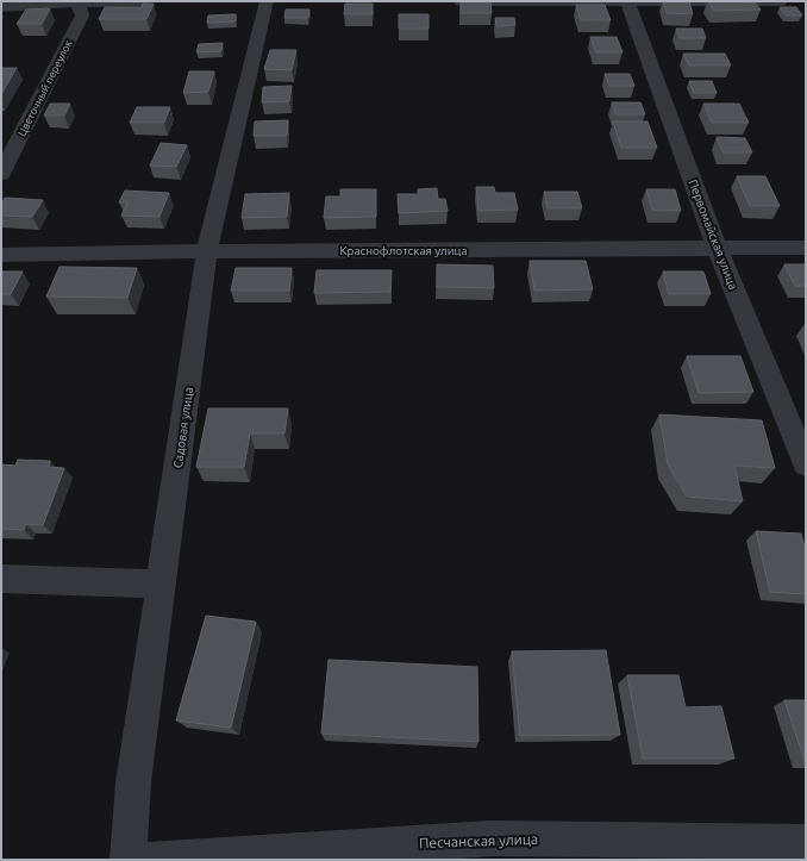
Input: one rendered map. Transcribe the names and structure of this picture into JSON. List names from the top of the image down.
{
  "streets": {
    "street": [
      "Цветочный переулок",
      "Первомайская улица",
      "Краснофлотская улица",
      "Садовая улица",
      "Песчанская улица"
    ]
  },
  "crossings": [
    ["Первомайская улица", "Краснофлотская улица"],
    ["Краснофлотская улица", "Садовая улица"]
  ]
}
